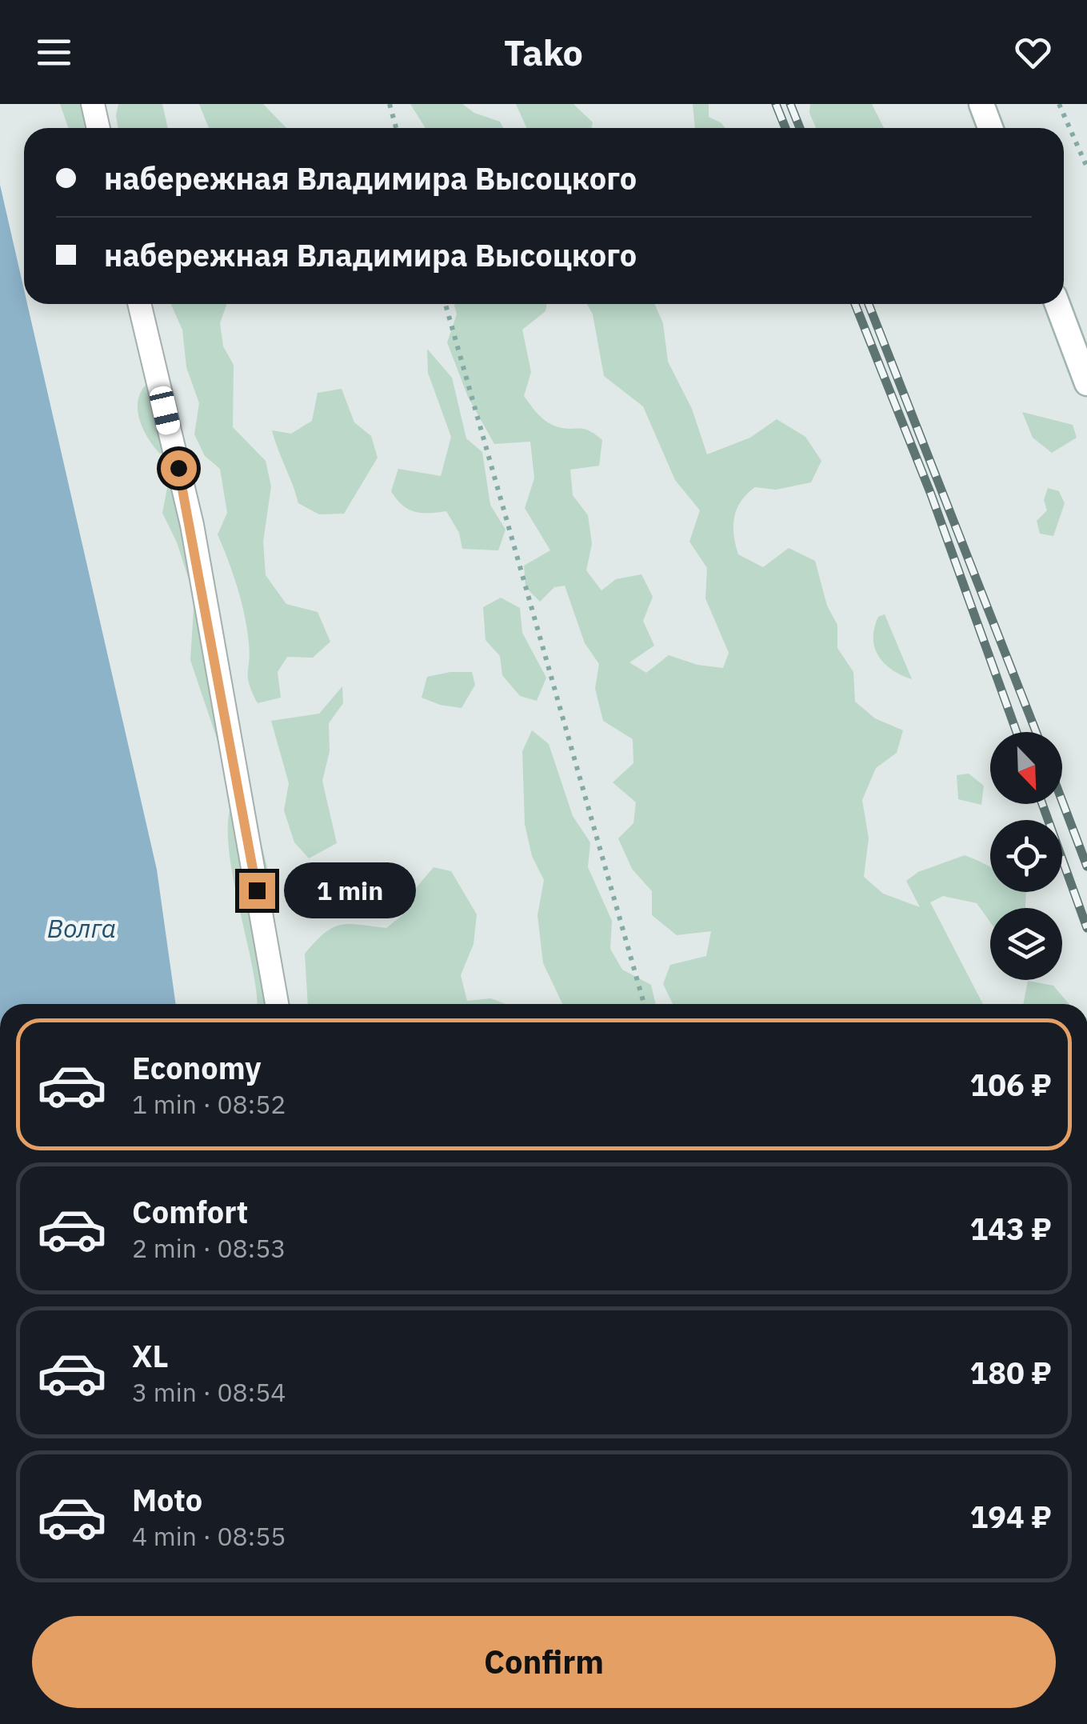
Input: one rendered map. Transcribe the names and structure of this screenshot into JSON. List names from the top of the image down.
{
  "water": ["Волга"],
  "north": "bottom right",
  "page": {
    "header": "Tako",
    "banner": ["набережная Владимира Высоцкого", "набережная Владимира Высоцкого"],
    "bubble": "1 min",
    "list": [
      {
        "name": "Economy",
        "note": "1 min · 08:52",
        "value": "106 ₽"
      },
      {
        "name": "Comfort",
        "note": "2 min · 08:53",
        "value": "143 ₽"
      },
      {
        "name": "XL",
        "note": "3 min · 08:54",
        "value": "180 ₽"
      },
      {
        "name": "Moto",
        "note": "4 min · 08:55",
        "value": "194 ₽"
      }
    ],
    "buttons": "Confirm"
  }
}
